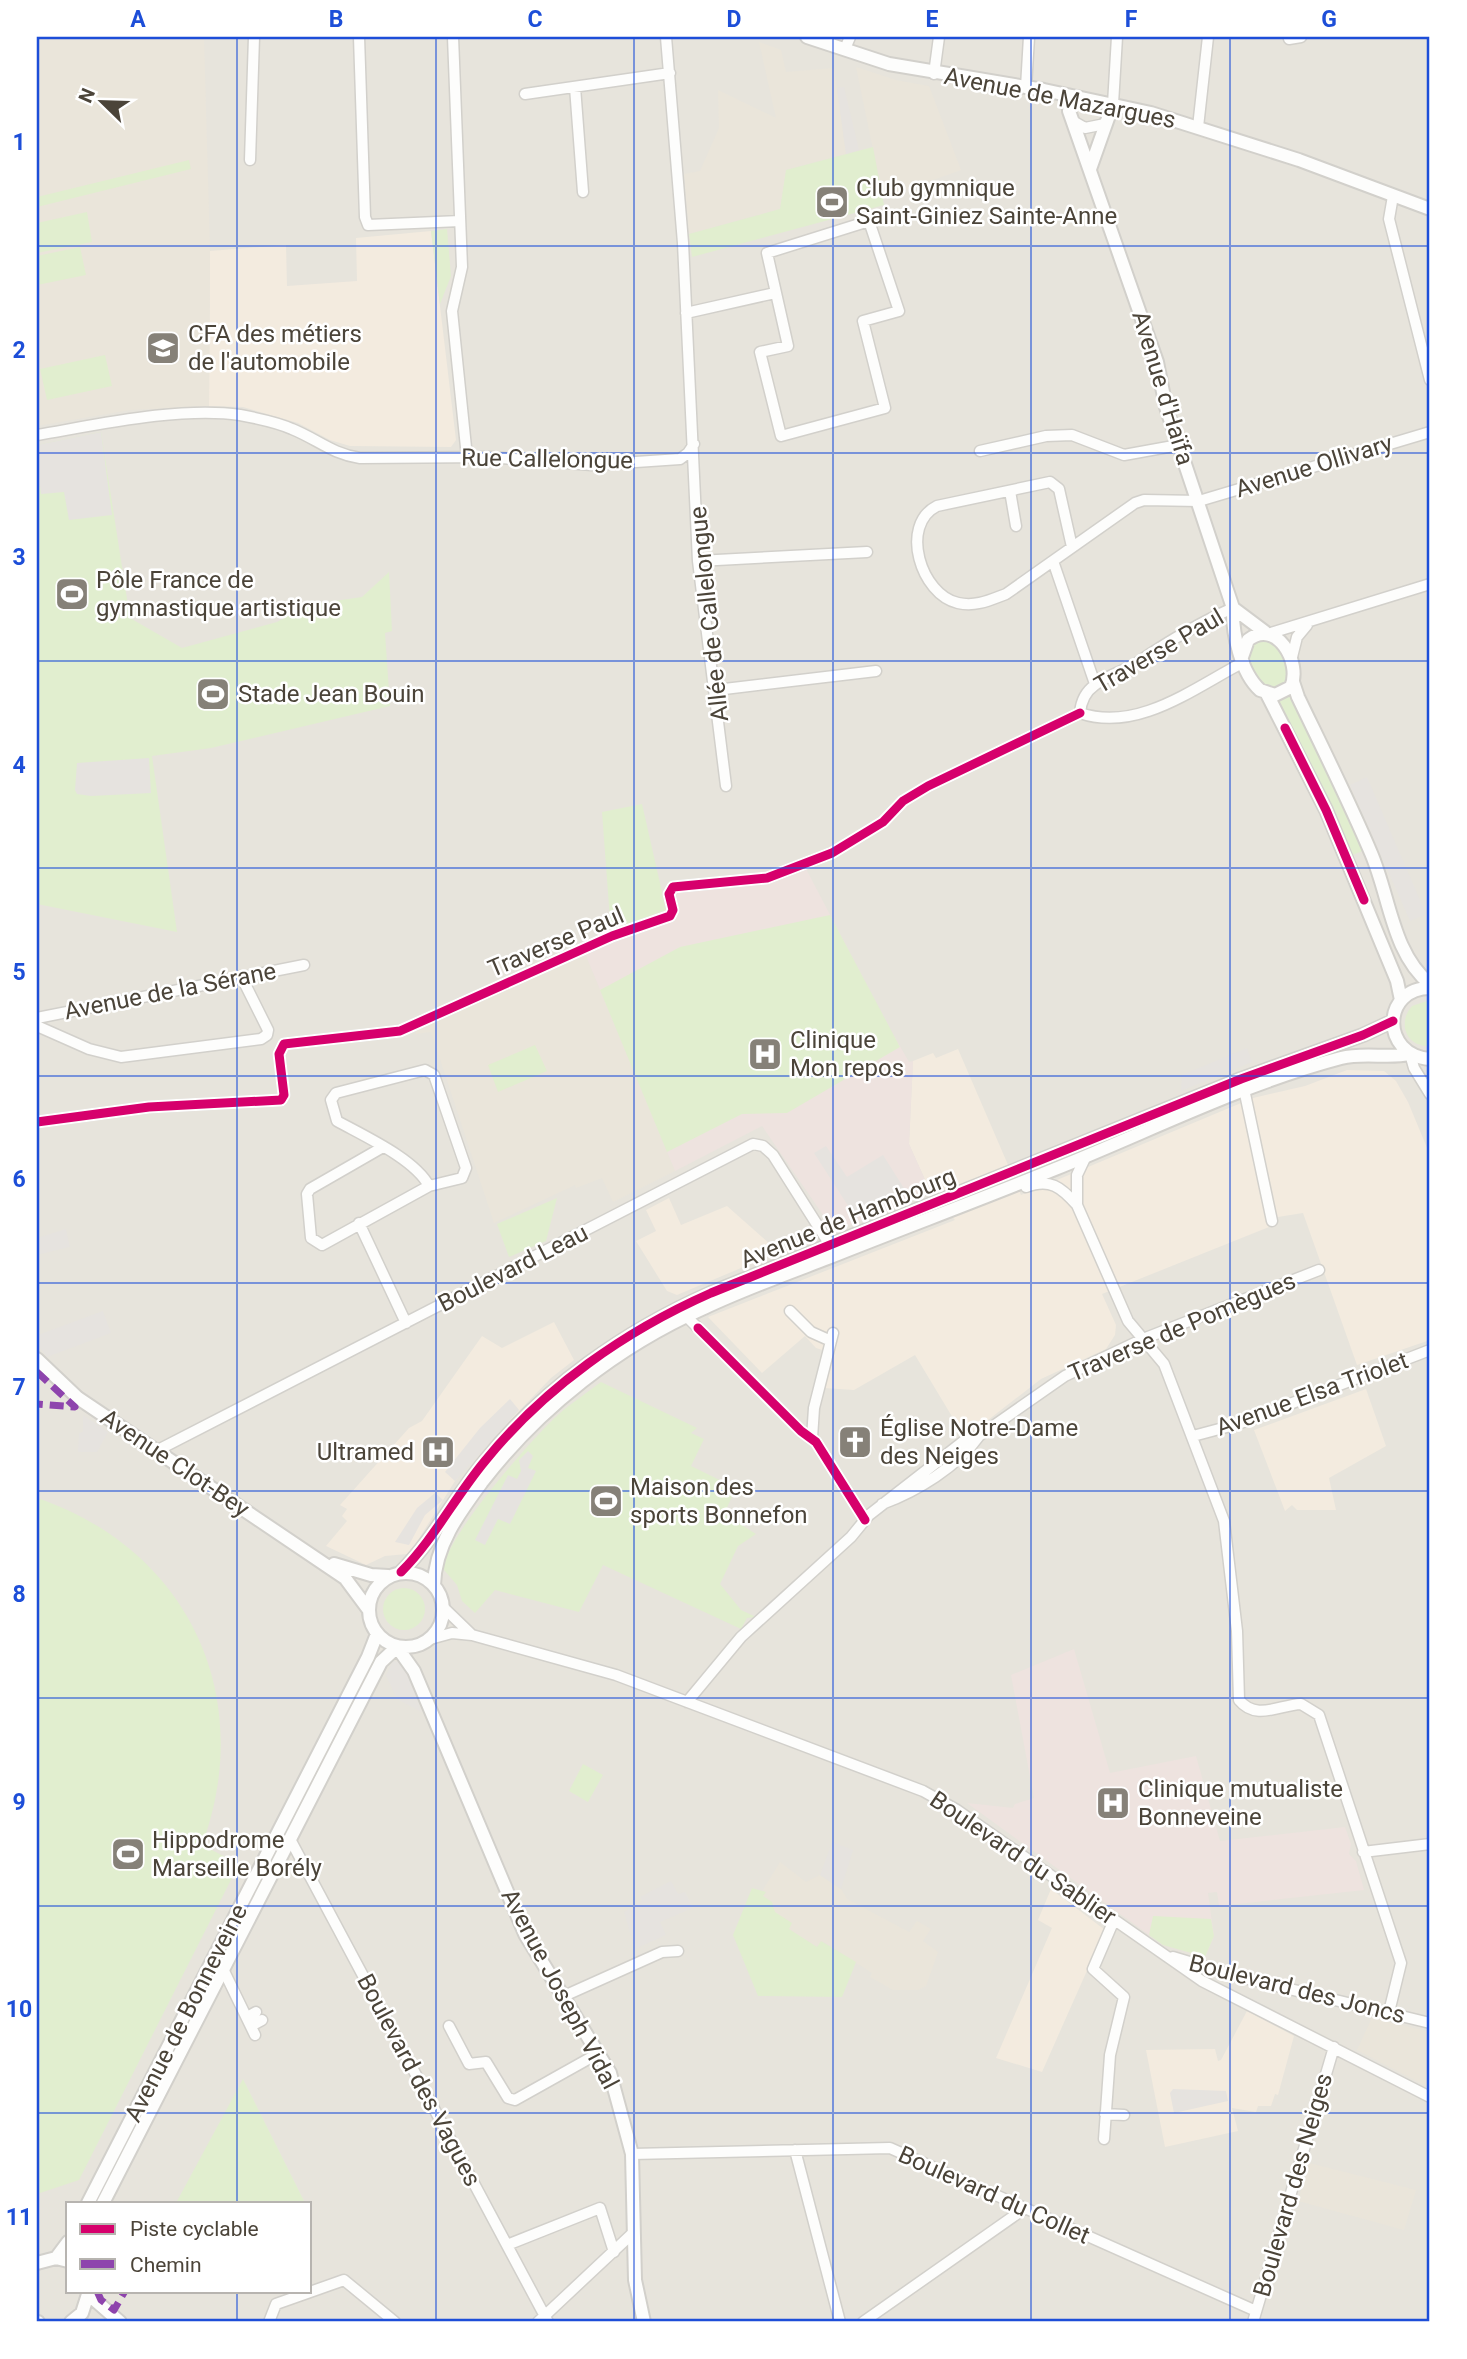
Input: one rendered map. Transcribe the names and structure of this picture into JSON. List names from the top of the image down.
{
  "streets": {
    "street": [
      "Avenue de Mazargues",
      "Avenue d'Haïfa",
      "Rue Callelongue",
      "Avenue Ollivary",
      "Allée de Callelongue",
      "Traverse Paul",
      "Avenue de la Sérane",
      "Avenue de Hambourg",
      "Boulevard Leau",
      "Traverse de Pomègues",
      "Avenue Elsa Triolet",
      "Avenue Clot-Bey",
      "Boulevard du Sablier",
      "Avenue Joseph Vidal",
      "Boulevard des Joncs",
      "Avenue de Bonneveine",
      "Boulevard des Vagues",
      "Boulevard des Neiges",
      "Boulevard du Collet"
    ]
  },
  "crossings": [
    ["Avenue de Mazargues", "Avenue d'Haïfa"],
    ["Avenue d'Haïfa", "Avenue Ollivary"],
    ["Avenue d'Haïfa", "Traverse Paul"],
    ["Rue Callelongue", "Allée de Callelongue"],
    ["Avenue de Hambourg", "Boulevard Leau"],
    ["Avenue de Hambourg", "Avenue Clot-Bey"],
    ["Avenue de Hambourg", "Boulevard du Sablier"],
    ["Avenue de Hambourg", "Avenue Joseph Vidal"],
    ["Avenue de Hambourg", "Avenue de Bonneveine"],
    ["Boulevard Leau", "Avenue Clot-Bey"],
    ["Traverse de Pomègues", "Boulevard du Sablier"],
    ["Avenue Clot-Bey", "Boulevard du Sablier"],
    ["Avenue Clot-Bey", "Avenue Joseph Vidal"],
    ["Avenue Clot-Bey", "Avenue de Bonneveine"],
    ["Boulevard du Sablier", "Avenue Joseph Vidal"],
    ["Boulevard du Sablier", "Boulevard des Joncs"],
    ["Boulevard du Sablier", "Avenue de Bonneveine"],
    ["Boulevard du Sablier", "Boulevard des Neiges"],
    ["Avenue Joseph Vidal", "Avenue de Bonneveine"],
    ["Avenue Joseph Vidal", "Boulevard du Collet"],
    ["Avenue de Bonneveine", "Boulevard des Vagues"],
    ["Boulevard des Neiges", "Boulevard du Collet"]
  ],
  "places": {
    "sports": [
      "Club gymnique Saint-Giniez Sainte-Anne",
      "Pôle France de gymnastique artistique",
      "Stade Jean Bouin",
      "Maison des sports Bonnefon",
      "Hippodrome Marseille Borély"
    ],
    "school or university": ["CFA des métiers de l'automobile"],
    "hospital": ["Clinique Mon repos", "Ultramed", "Clinique mutualiste Bonneveine"],
    "church": ["Église Notre-Dame des Neiges"]
  },
  "legend": ["Piste cyclable", "Chemin"],
  "north": "top left",
  "grid": {
    "columns": [
      "A",
      "B",
      "C",
      "D",
      "E",
      "F",
      "G"
    ],
    "rows": [
      "1",
      "2",
      "3",
      "4",
      "5",
      "6",
      "7",
      "8",
      "9",
      "10",
      "11"
    ]
  }
}
